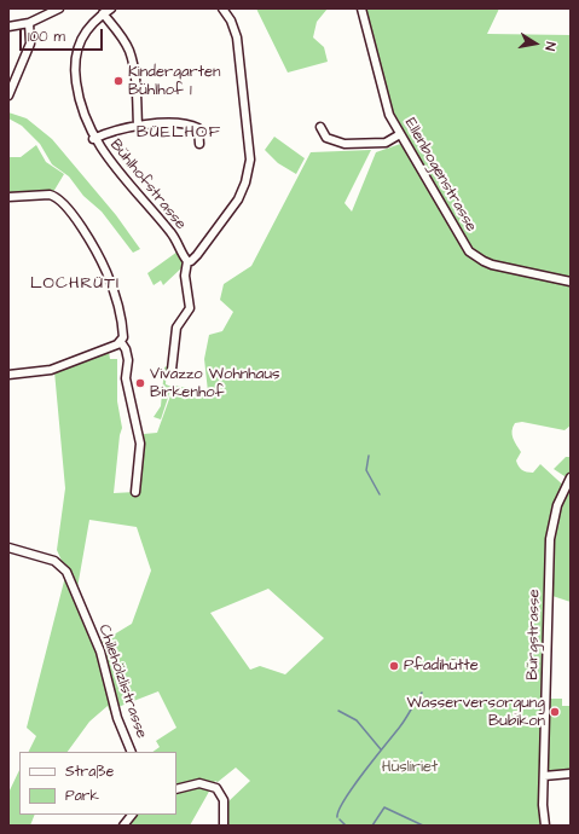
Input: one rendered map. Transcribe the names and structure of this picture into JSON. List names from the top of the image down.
{
  "streets": {
    "street": [
      "Ellenbogenstrasse",
      "Bühlhofstrasse",
      "Bürgstrasse",
      "Chilehölzlistrasse"
    ]
  },
  "districts": ["BÜELHOF", "LOCHRÜTI"],
  "parks": ["Hüsliriet"],
  "places": [
    "Kindergarten Bühlhof 1",
    "Vivazzo Wohnhaus Birkenhof",
    "Pfadihütte",
    "Wasserversorgung Bubikon"
  ],
  "legend": ["Straße", "Park"],
  "scale_bar": "100 m",
  "north": "right"
}
